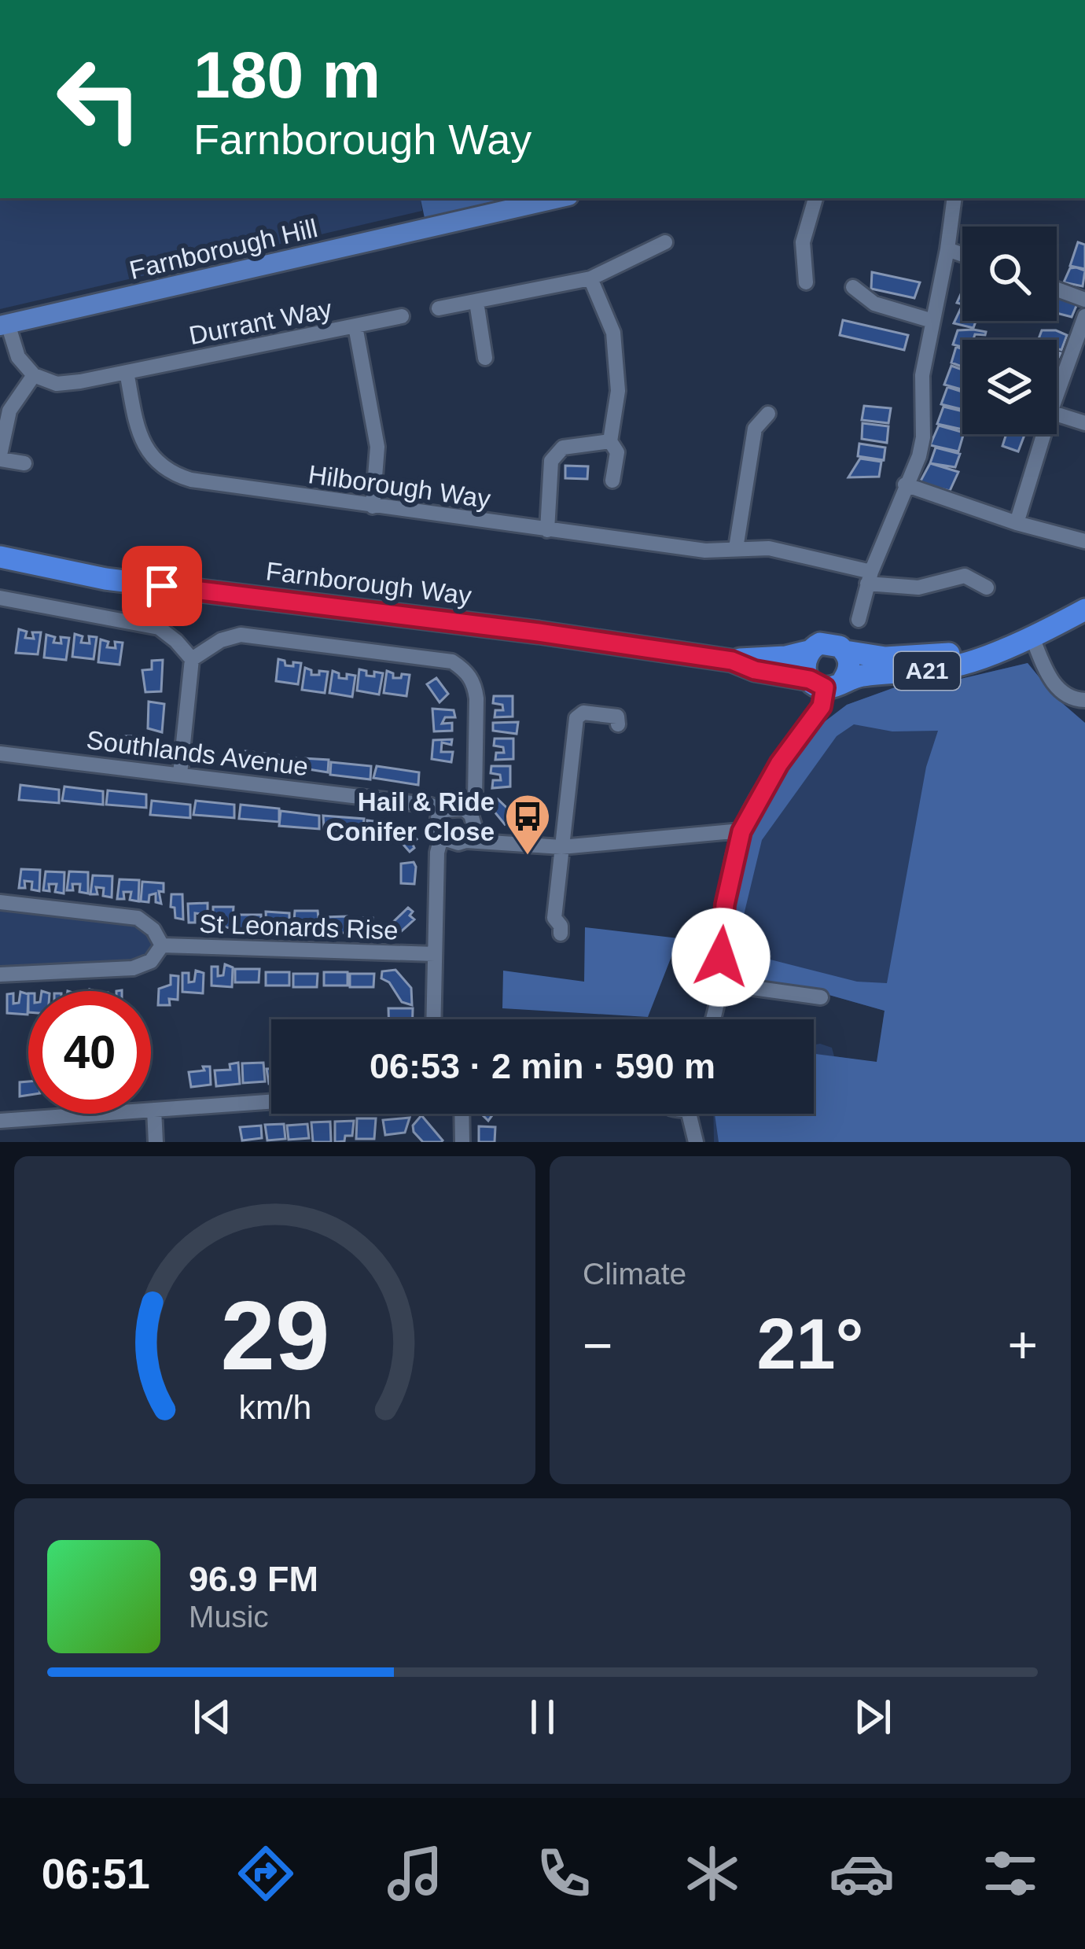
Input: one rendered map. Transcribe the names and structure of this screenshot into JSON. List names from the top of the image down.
{
  "streets": {
    "highway": ["Farnborough Way", "A21"],
    "main road": ["Farnborough Hill"],
    "street": [
      "Durrant Way",
      "Hilborough Way",
      "Southlands Avenue",
      "St Leonards Rise"
    ]
  },
  "crossings": [
    ["Durrant Way", "Hilborough Way"]
  ],
  "places": {
    "bus stop": ["Hail & Ride Conifer Close"]
  },
  "page": {
    "turn": ["180 m", "Farnborough Way"],
    "limit": "40",
    "trip": "06:53 · 2 min · 590 m",
    "tile": "Climate",
    "heat": ["−", "21°", "+"],
    "song": ["96.9 FM", "Music"],
    "tabs": "06:51",
    "gauge": ["29", "km/h"]
  }
}
